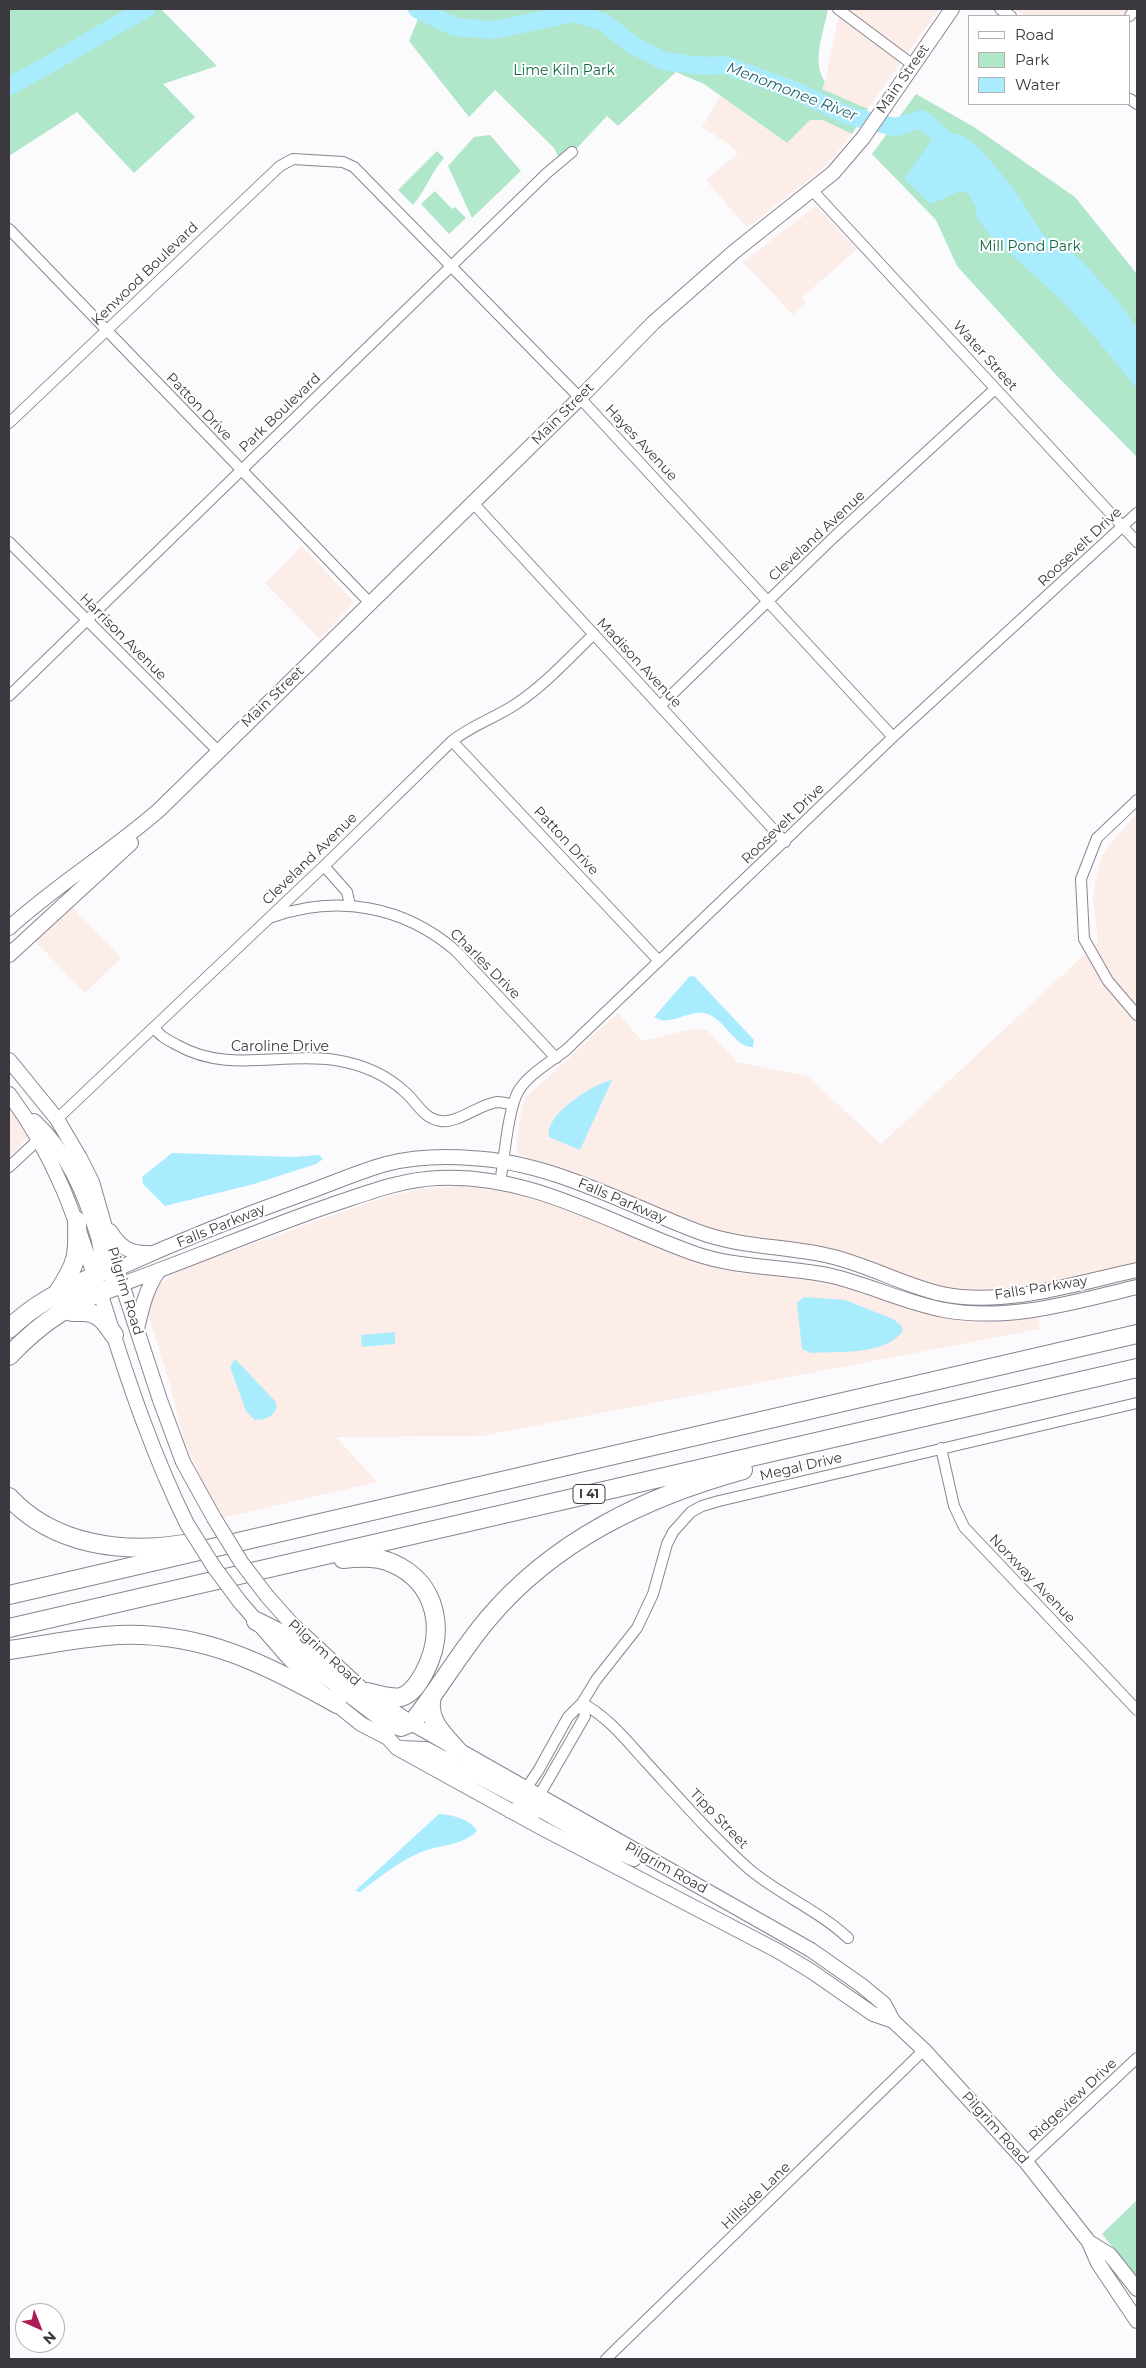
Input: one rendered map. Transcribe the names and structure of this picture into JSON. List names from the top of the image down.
{
  "streets": {
    "highway": ["I 41"],
    "street": [
      "Main Street",
      "Kenwood Boulevard",
      "Water Street",
      "Patton Drive",
      "Park Boulevard",
      "Hayes Avenue",
      "Cleveland Avenue",
      "Roosevelt Drive",
      "Harrison Avenue",
      "Madison Avenue",
      "Charles Drive",
      "Caroline Drive",
      "Falls Parkway",
      "Pilgrim Road",
      "Megal Drive",
      "Norxway Avenue",
      "Tipp Street",
      "Ridgeview Drive",
      "Hillside Lane"
    ]
  },
  "crossings": [
    ["Main Street", "Water Street"],
    ["Main Street", "Patton Drive"],
    ["Main Street", "Hayes Avenue"],
    ["Main Street", "Harrison Avenue"],
    ["Main Street", "Madison Avenue"],
    ["Kenwood Boulevard", "Patton Drive"],
    ["Kenwood Boulevard", "Hayes Avenue"],
    ["Water Street", "Cleveland Avenue"],
    ["Water Street", "Roosevelt Drive"],
    ["Patton Drive", "Park Boulevard"],
    ["Patton Drive", "Cleveland Avenue"],
    ["Patton Drive", "Roosevelt Drive"],
    ["Park Boulevard", "Hayes Avenue"],
    ["Park Boulevard", "Harrison Avenue"],
    ["Hayes Avenue", "Cleveland Avenue"],
    ["Hayes Avenue", "Roosevelt Drive"],
    ["Cleveland Avenue", "Madison Avenue"],
    ["Cleveland Avenue", "Charles Drive"],
    ["Cleveland Avenue", "Caroline Drive"],
    ["Cleveland Avenue", "Pilgrim Road"],
    ["Roosevelt Drive", "Madison Avenue"],
    ["Roosevelt Drive", "Charles Drive"],
    ["Roosevelt Drive", "Caroline Drive"],
    ["Roosevelt Drive", "Falls Parkway"],
    ["Falls Parkway", "Pilgrim Road"],
    ["Pilgrim Road", "Megal Drive"],
    ["Pilgrim Road", "Ridgeview Drive"],
    ["Pilgrim Road", "Hillside Lane"],
    ["Megal Drive", "Norxway Avenue"],
    ["Megal Drive", "Tipp Street"]
  ],
  "water": ["Menomonee River"],
  "parks": ["Lime Kiln Park", "Mill Pond Park"],
  "legend": ["Road", "Park", "Water"],
  "north": "bottom right"
}
